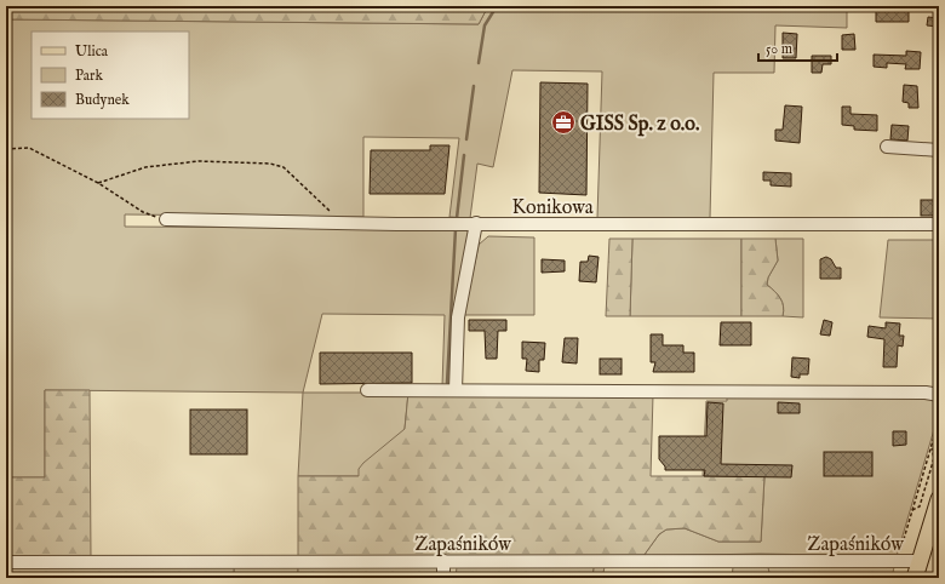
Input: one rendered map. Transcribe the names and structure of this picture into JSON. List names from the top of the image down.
{
  "streets": {
    "street": ["Konikowa", "Zapaśników"]
  },
  "places": {
    "office": ["GISS Sp. z o.o."]
  },
  "legend": ["Ulica", "Park", "Budynek"],
  "scale_bar": "50 m"
}
